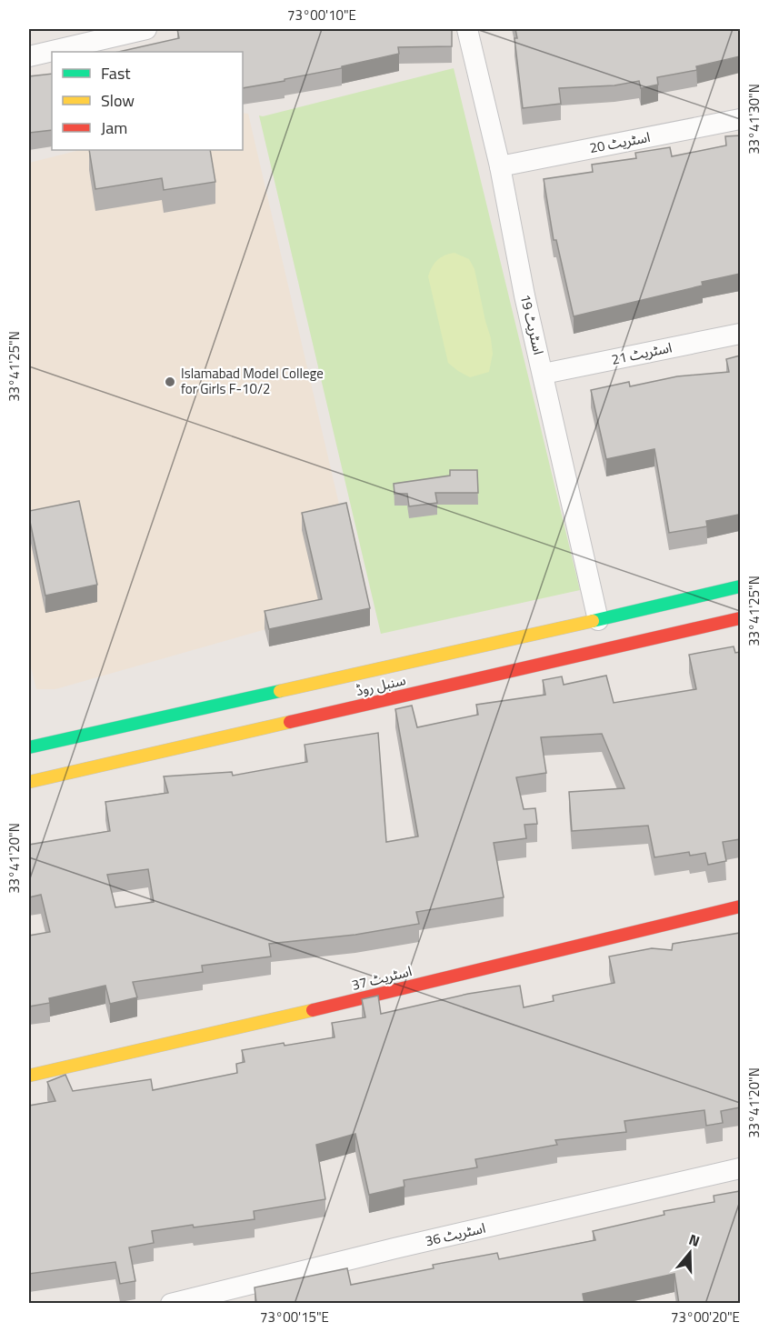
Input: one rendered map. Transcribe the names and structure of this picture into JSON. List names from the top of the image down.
{
  "streets": {
    "street": [
      "اسٹریٹ 20",
      "اسٹریٹ 19",
      "اسٹریٹ 21",
      "سنبل روڈ",
      "اسٹریٹ 37",
      "اسٹریٹ 36"
    ]
  },
  "crossings": [
    ["اسٹریٹ 20", "اسٹریٹ 19"],
    ["اسٹریٹ 19", "اسٹریٹ 21"],
    ["اسٹریٹ 19", "سنبل روڈ"]
  ],
  "places": ["Islamabad Model College for Girls F-10/2"],
  "legend": ["Fast", "Slow", "Jam"],
  "north": "top",
  "coordinates": [
    "73°00'10\"E",
    "33°41'30\"N",
    "33°41'25\"N",
    "33°41'20\"N",
    "73°00'15\"E",
    "73°00'20\"E"
  ]
}
